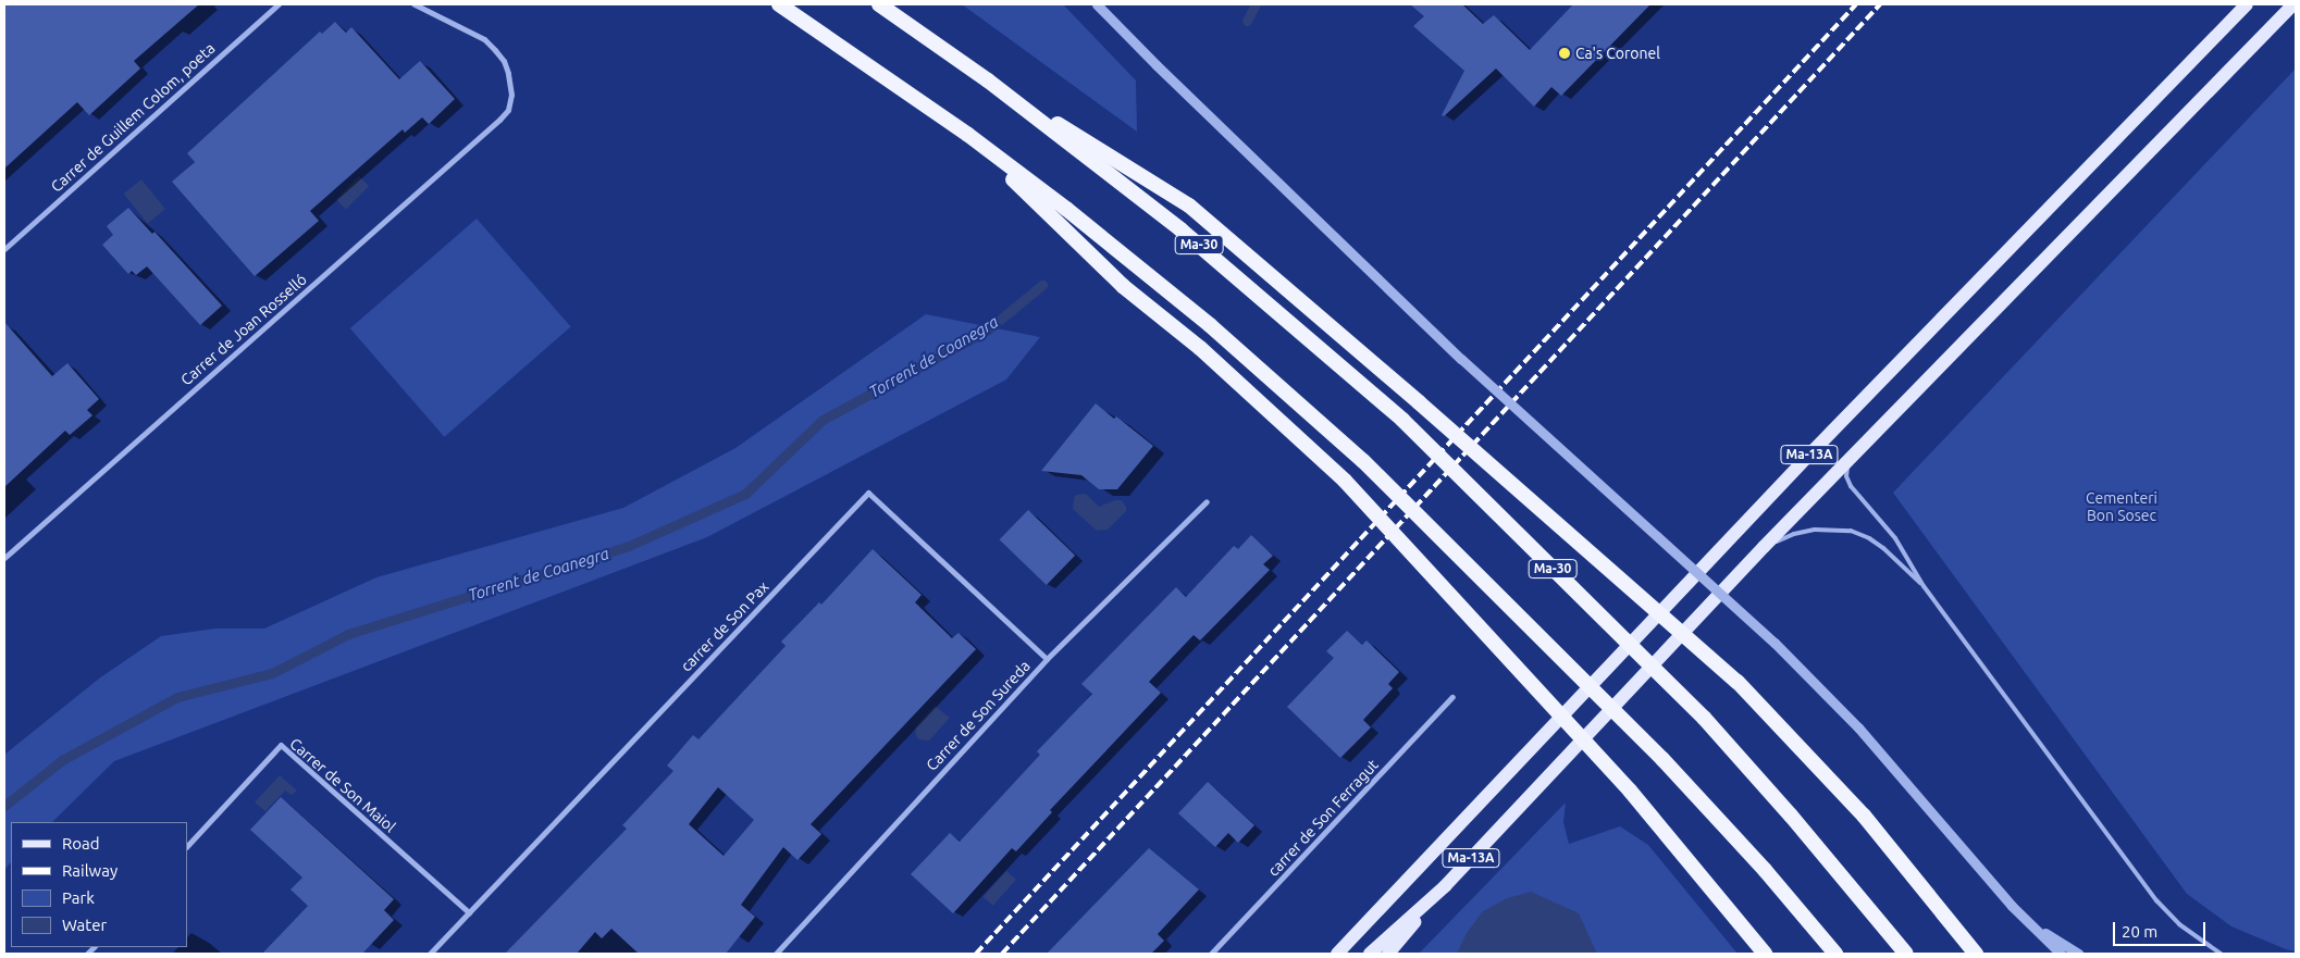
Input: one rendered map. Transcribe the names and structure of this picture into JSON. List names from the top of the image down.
{
  "streets": {
    "highway": ["Ma-30"],
    "main road": ["Ma-13A"],
    "street": [
      "Carrer de Guillem Colom, poeta",
      "Carrer de Joan Rosselló",
      "carrer de Son Pax",
      "Carrer de Son Sureda",
      "Carrer de Son Maiol",
      "carrer de Son Ferragut"
    ]
  },
  "crossings": [
    ["carrer de Son Pax", "Carrer de Son Sureda"],
    ["carrer de Son Pax", "Carrer de Son Maiol"]
  ],
  "water": ["Torrent de Coanegra"],
  "parks": ["Cementeri Bon Sosec"],
  "places": ["Ca's Coronel"],
  "legend": [
    "Road",
    "Railway",
    "Park",
    "Water"
  ],
  "scale_bar": "20 m"
}
